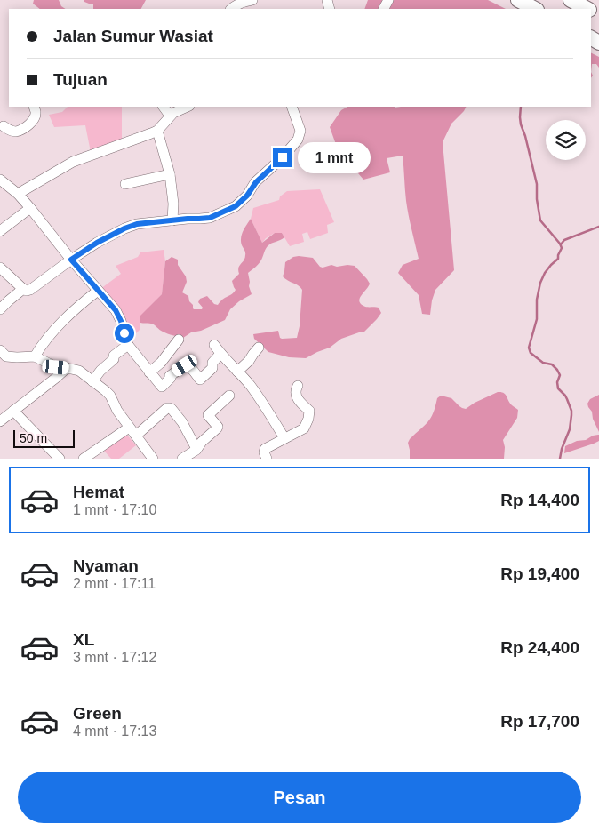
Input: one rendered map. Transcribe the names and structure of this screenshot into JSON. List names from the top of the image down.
{
  "scale_bar": "50 m",
  "page": {
    "banner": ["Jalan Sumur Wasiat", "Tujuan"],
    "bubble": "1 mnt",
    "scale": "50 m",
    "list": [
      {
        "name": "Hemat",
        "note": "1 mnt · 17:10",
        "value": "Rp 14,400"
      },
      {
        "name": "Nyaman",
        "note": "2 mnt · 17:11",
        "value": "Rp 19,400"
      },
      {
        "name": "XL",
        "note": "3 mnt · 17:12",
        "value": "Rp 24,400"
      },
      {
        "name": "Green",
        "note": "4 mnt · 17:13",
        "value": "Rp 17,700"
      }
    ],
    "buttons": "Pesan"
  }
}
